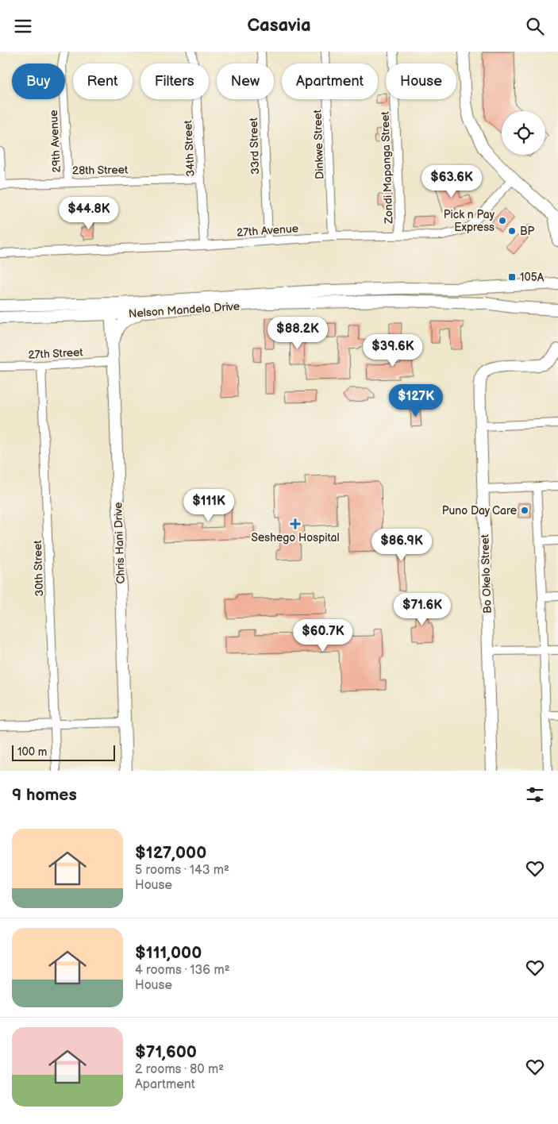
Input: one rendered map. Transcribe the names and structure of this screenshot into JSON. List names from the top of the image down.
{
  "streets": {
    "main road": ["Nelson Mandela Drive", "Chris Hani Drive", "Bo Okelo Street"],
    "street": [
      "29th Avenue",
      "Dinkwe Street",
      "33rd Street",
      "34th Street",
      "Zondi Mapanga Street",
      "28th Street",
      "27th Avenue",
      "27th Street",
      "30th Street"
    ]
  },
  "crossings": [
    ["29th Avenue", "28th Street"],
    ["Dinkwe Street", "27th Avenue"],
    ["33rd Street", "27th Avenue"],
    ["34th Street", "28th Street"],
    ["34th Street", "27th Avenue"],
    ["Zondi Mapanga Street", "27th Avenue"],
    ["Nelson Mandela Drive", "Chris Hani Drive"],
    ["27th Street", "Chris Hani Drive"],
    ["27th Street", "30th Street"]
  ],
  "places": {
    "other": ["Pick n Pay Express", "BP", "Puno Day Care"],
    "transit": ["105A"],
    "health": ["Seshego Hospital"]
  },
  "scale_bar": "100 m",
  "page": {
    "header": "Casavia",
    "chip": [
      "Buy",
      "Rent",
      "Filters",
      "New",
      "Apartment",
      "House"
    ],
    "price": [
      "$63.6K",
      "$44.8K",
      "$88.2K",
      "$39.6K",
      "$127K",
      "$111K",
      "$86.9K",
      "$71.6K",
      "$60.7K"
    ],
    "scale": "100 m",
    "heading": "9 homes",
    "list": [
      {
        "name": "$127,000",
        "note": "5 rooms · 143 m² · House"
      },
      {
        "name": "$111,000",
        "note": "4 rooms · 136 m² · House"
      },
      {
        "name": "$71,600",
        "note": "2 rooms · 80 m² · Apartment"
      }
    ]
  }
}
